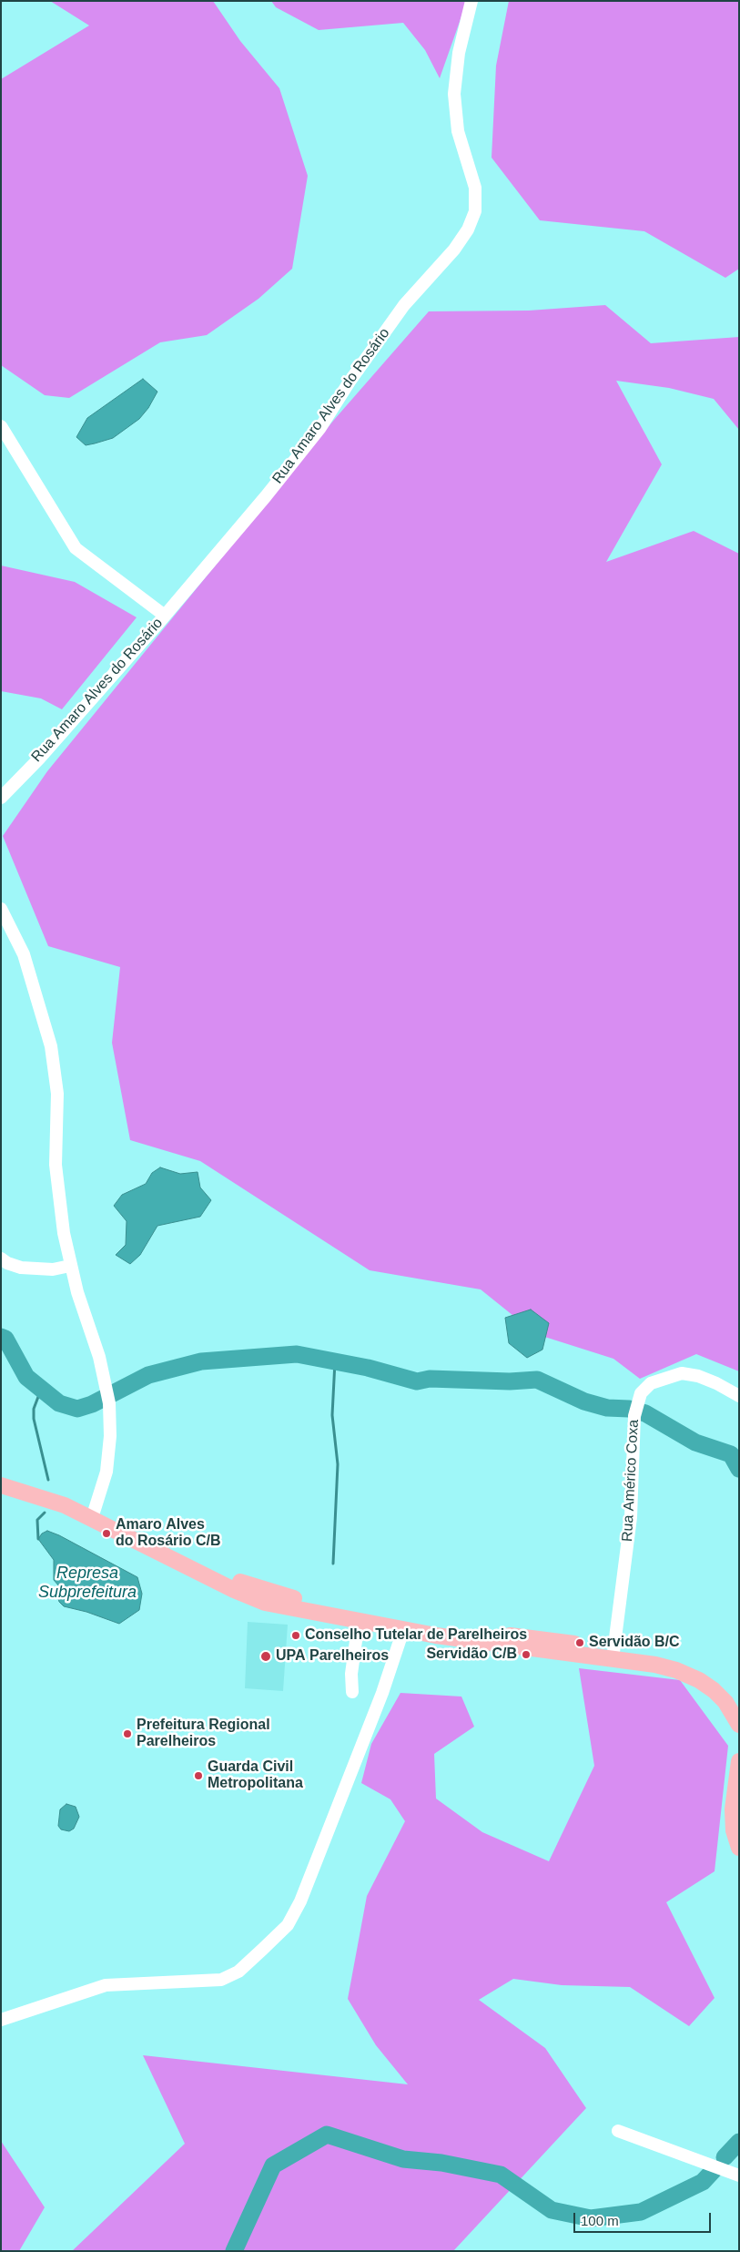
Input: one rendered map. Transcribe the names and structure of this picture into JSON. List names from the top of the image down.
{
  "streets": {
    "street": ["Rua Amaro Alves do Rosário", "Rua Américo Coxa"]
  },
  "water": ["Represa Subprefeitura"],
  "places": [
    "Amaro Alves do Rosário C/B",
    "Conselho Tutelar de Parelheiros",
    "Servidão B/C",
    "Servidão C/B",
    "UPA Parelheiros",
    "Prefeitura Regional Parelheiros",
    "Guarda Civil Metropolitana"
  ],
  "scale_bar": "100 m"
}
